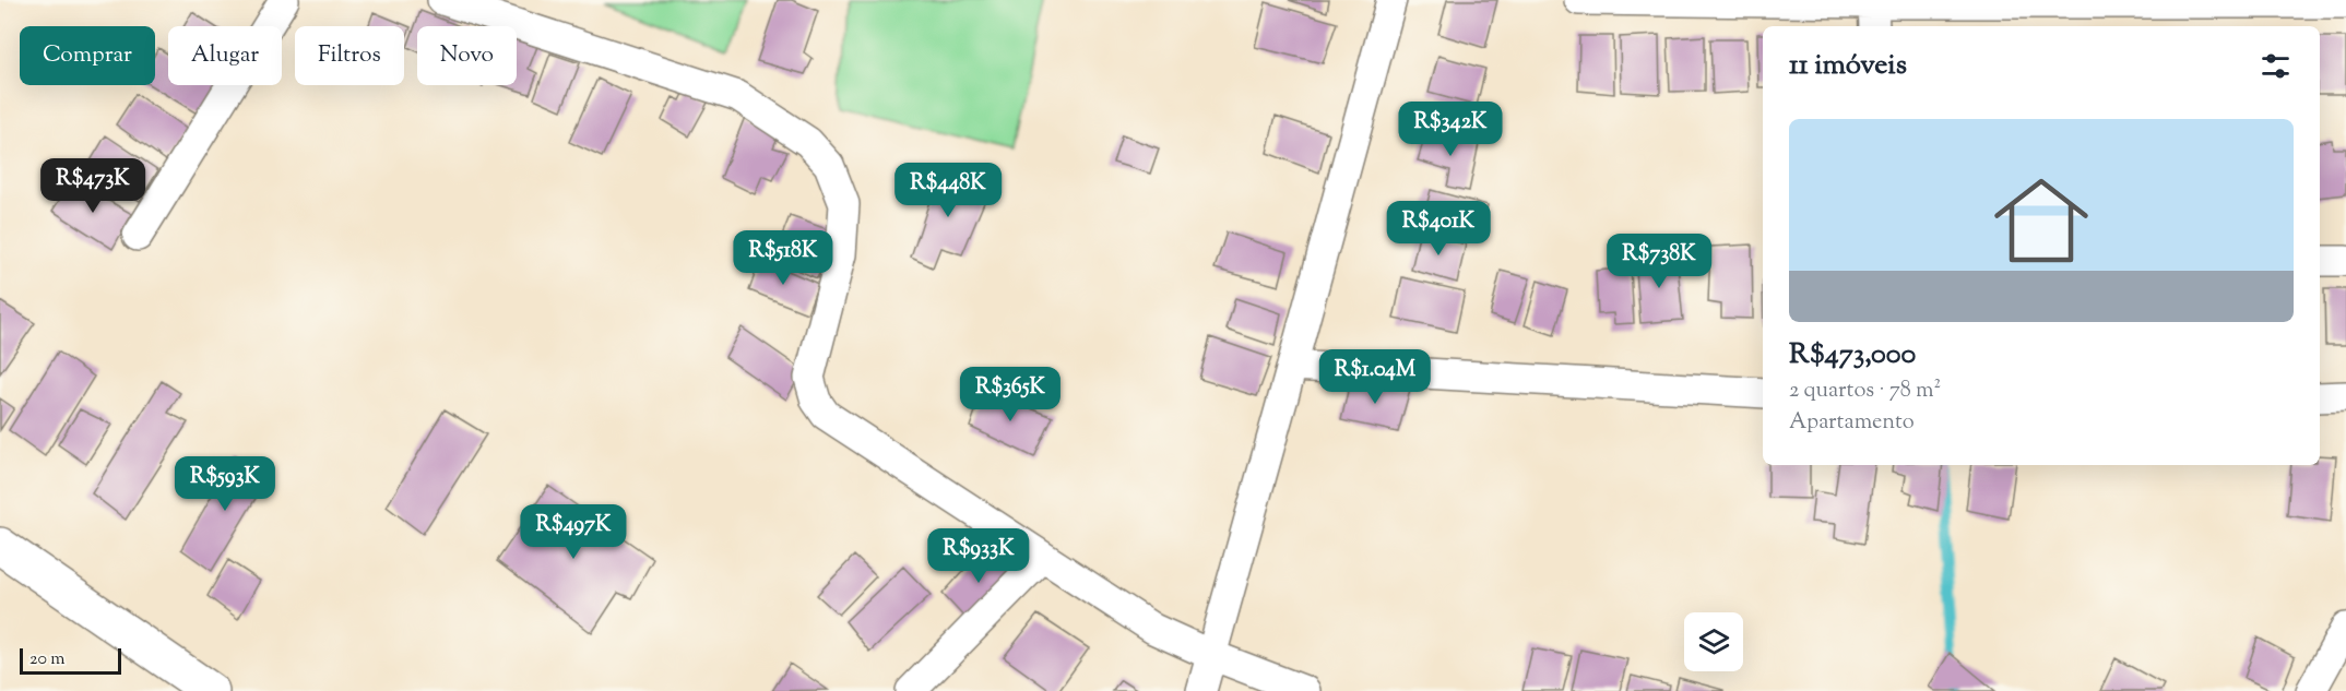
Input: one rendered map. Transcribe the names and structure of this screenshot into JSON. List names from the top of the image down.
{
  "scale_bar": "20 m",
  "page": {
    "chip": [
      "Comprar",
      "Alugar",
      "Filtros",
      "Novo"
    ],
    "heading": "11 imóveis",
    "price": [
      "R$342K",
      "R$473K",
      "R$448K",
      "R$401K",
      "R$518K",
      "R$738K",
      "R$1.04M",
      "R$365K",
      "R$593K",
      "R$497K",
      "R$933K"
    ],
    "list": [
      {
        "name": "R$473,000",
        "note": "2 quartos · 78 m² · Apartamento"
      }
    ],
    "scale": "20 m"
  }
}
